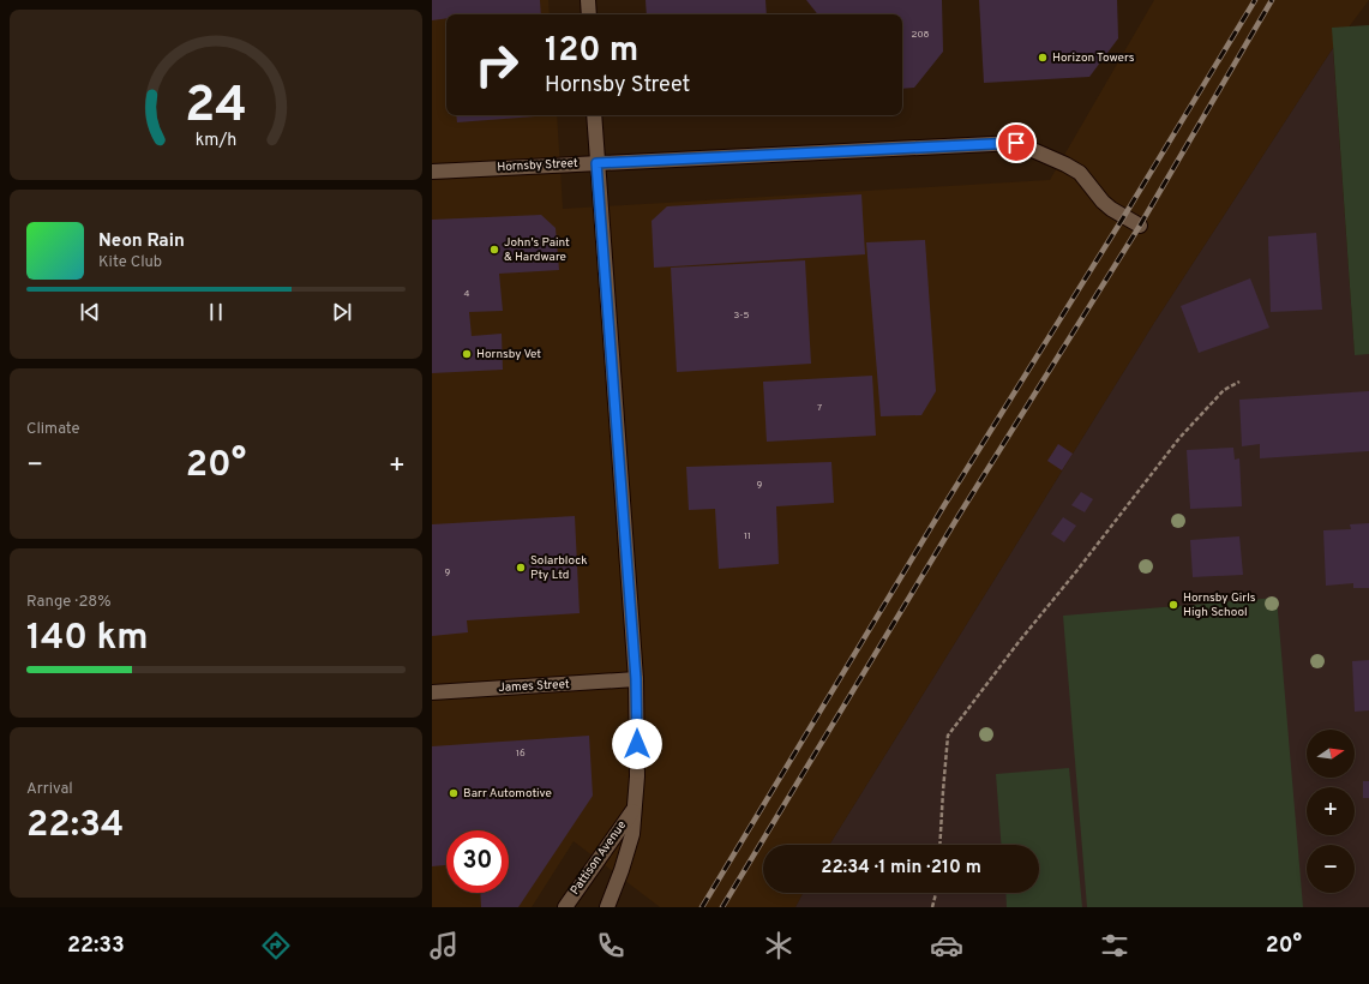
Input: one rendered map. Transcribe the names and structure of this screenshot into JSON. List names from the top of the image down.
{
  "streets": {
    "street": ["Hornsby Street", "James Street", "Pattison Avenue"]
  },
  "crossings": [
    ["Hornsby Street", "Pattison Avenue"],
    ["James Street", "Pattison Avenue"]
  ],
  "places": [
    "Horizon Towers",
    "John's Paint & Hardware",
    "Hornsby Vet",
    "Solarblock Pty Ltd",
    "Hornsby Girls High School",
    "Barr Automotive"
  ],
  "house_numbers": [
    "208",
    "4",
    "3-5",
    "7",
    "9",
    "11",
    "9",
    "16"
  ],
  "north": "right",
  "page": {
    "turn": ["120 m", "Hornsby Street"],
    "song": ["Neon Rain", "Kite Club"],
    "tile": [
      "Climate",
      ["Range · 28%", "140 km"],
      ["Arrival", "22:34"]
    ],
    "heat": ["−", "20°", "+"],
    "map_buttons": ["+", "−"],
    "limit": "30",
    "trip": "22:34 · 1 min · 210 m",
    "tabs": ["22:33", "20°"],
    "gauge": ["24", "km/h"]
  }
}
